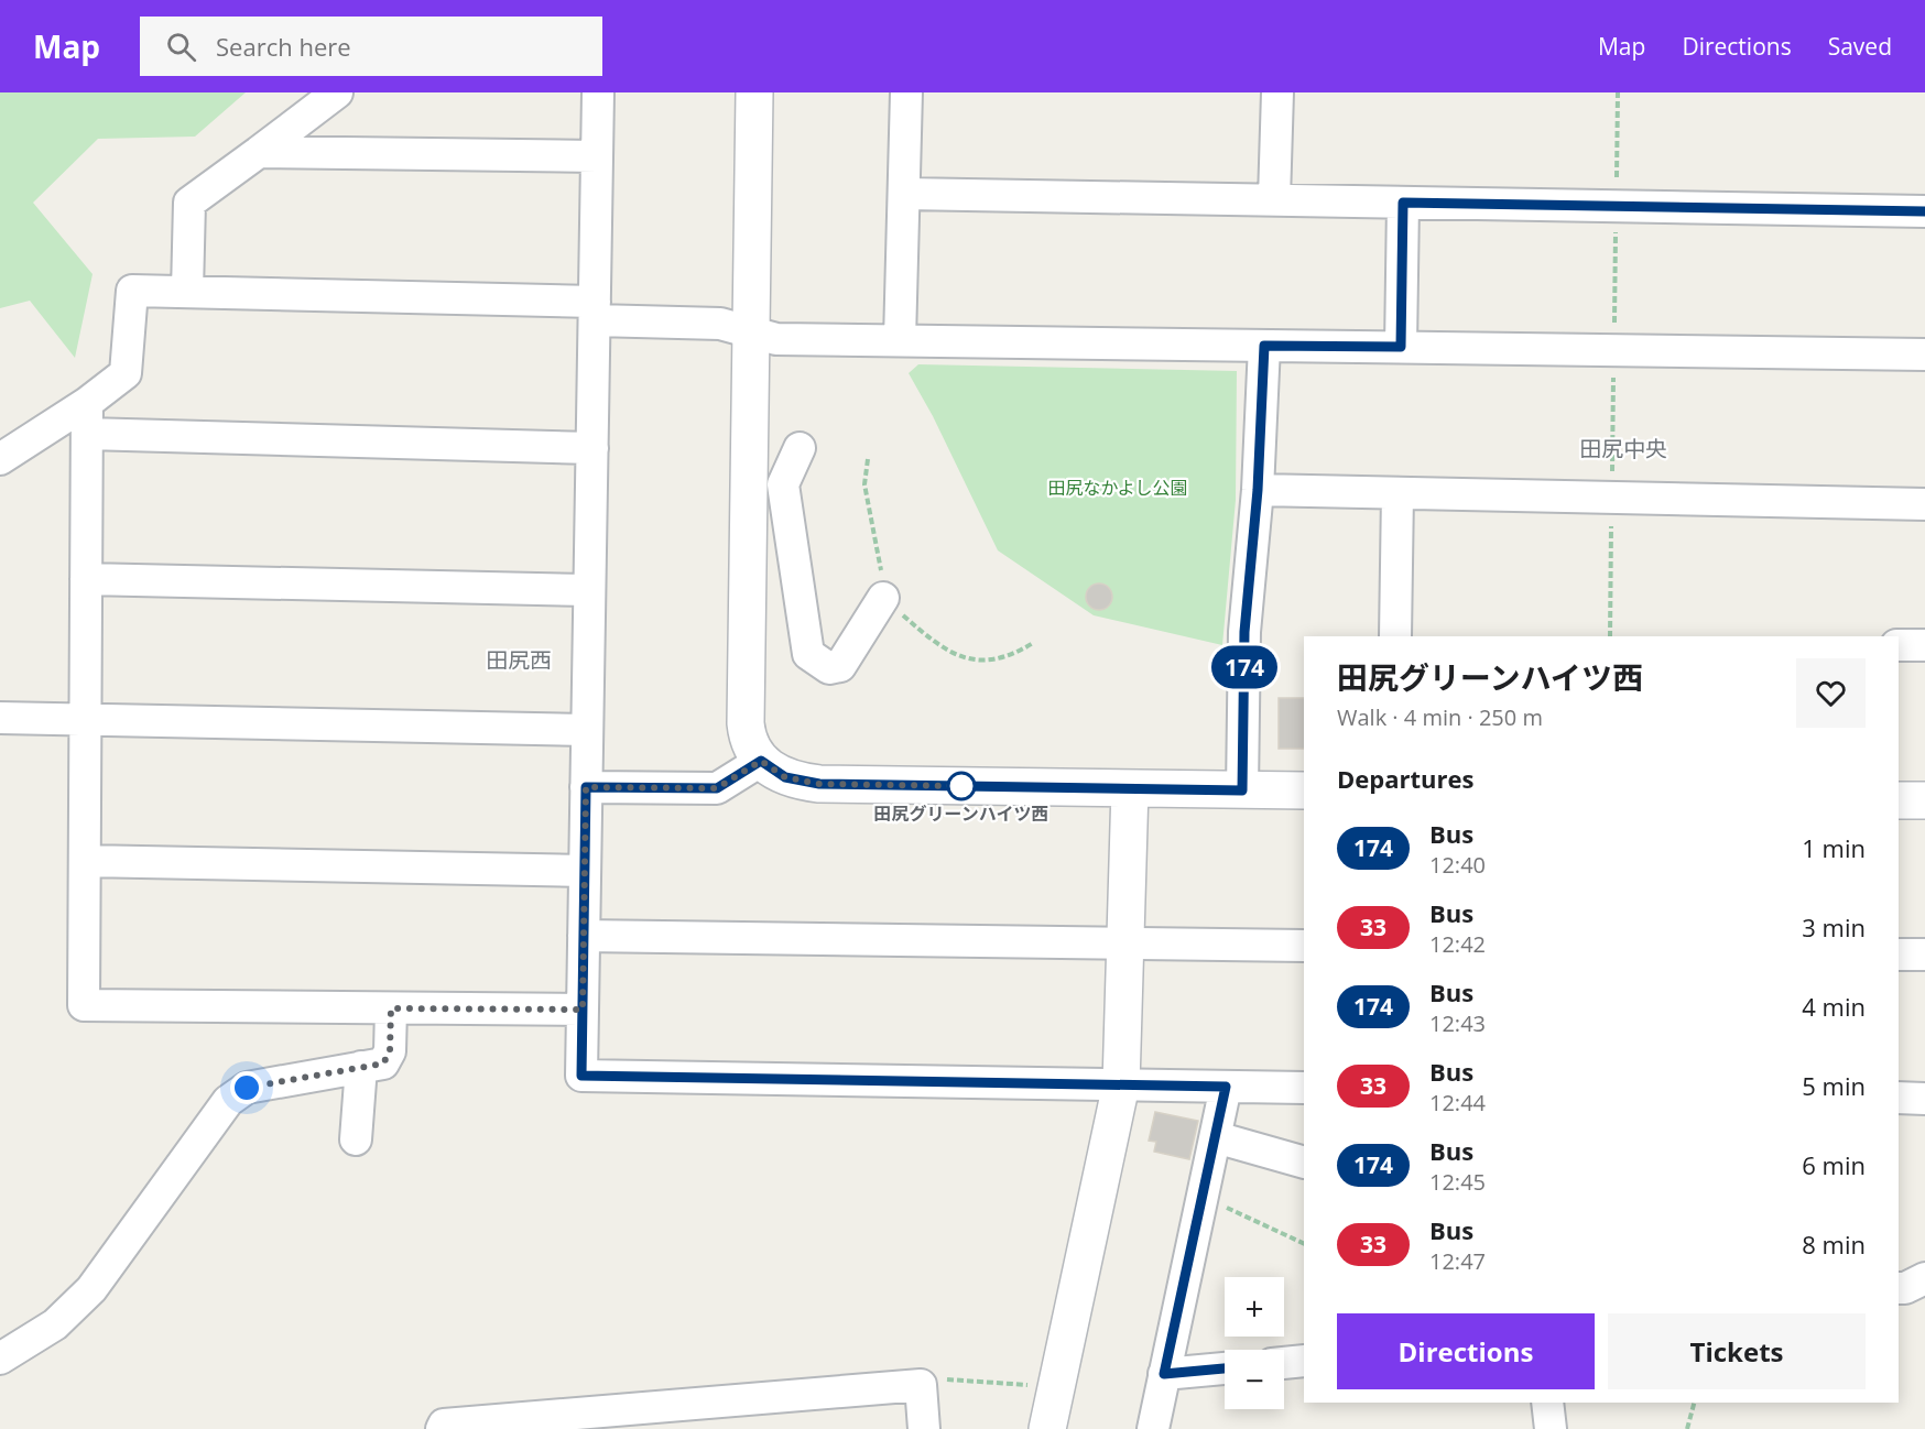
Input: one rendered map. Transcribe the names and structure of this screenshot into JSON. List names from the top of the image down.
{
  "districts": ["田尻中央", "田尻西"],
  "parks": ["田尻なかよし公園"],
  "places": ["田尻グリーンハイツ西"],
  "lines": ["bus line 174"],
  "page": {
    "header": "Map",
    "search": "Search here",
    "nav": ["Map", "Directions", "Saved"],
    "on_map": "174",
    "heading": [
      ["田尻グリーンハイツ西", "Walk · 4 min · 250 m"],
      "Departures"
    ],
    "list": [
      {
        "mark": "174",
        "name": "Bus",
        "note": "12:40",
        "value": "1 min"
      },
      {
        "mark": "33",
        "name": "Bus",
        "note": "12:42",
        "value": "3 min"
      },
      {
        "mark": "174",
        "name": "Bus",
        "note": "12:43",
        "value": "4 min"
      },
      {
        "mark": "33",
        "name": "Bus",
        "note": "12:44",
        "value": "5 min"
      },
      {
        "mark": "174",
        "name": "Bus",
        "note": "12:45",
        "value": "6 min"
      },
      {
        "mark": "33",
        "name": "Bus",
        "note": "12:47",
        "value": "8 min"
      }
    ],
    "map_buttons": ["+", "−"],
    "buttons": ["Directions", "Tickets"]
  }
}
